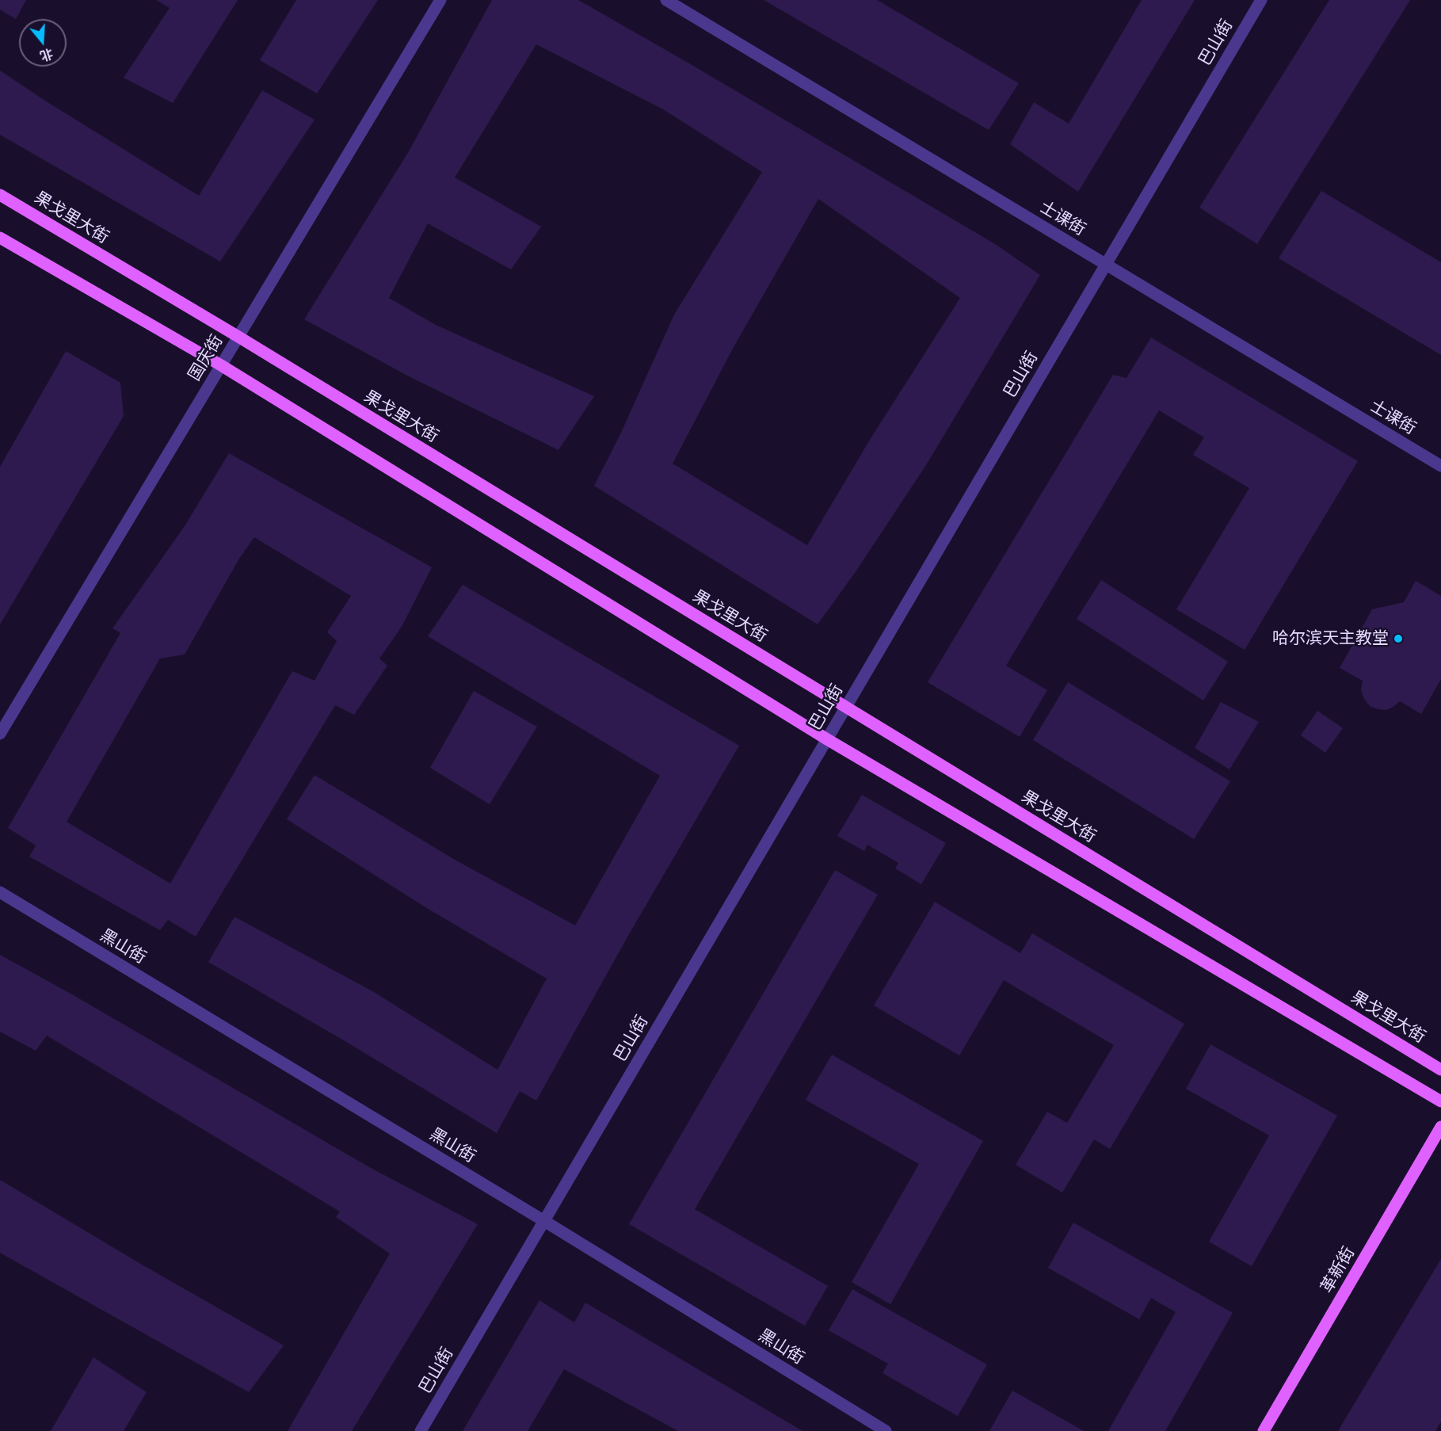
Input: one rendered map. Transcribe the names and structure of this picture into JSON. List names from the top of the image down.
{
  "streets": {
    "main road": ["果戈里大街", "革新街"],
    "street": [
      "巴山街",
      "士课街",
      "国庆街",
      "黑山街"
    ]
  },
  "crossings": [
    ["巴山街", "果戈里大街"],
    ["巴山街", "士课街"],
    ["巴山街", "黑山街"],
    ["果戈里大街", "国庆街"]
  ],
  "places": ["哈尔滨天主教堂"],
  "north": "bottom"
}
